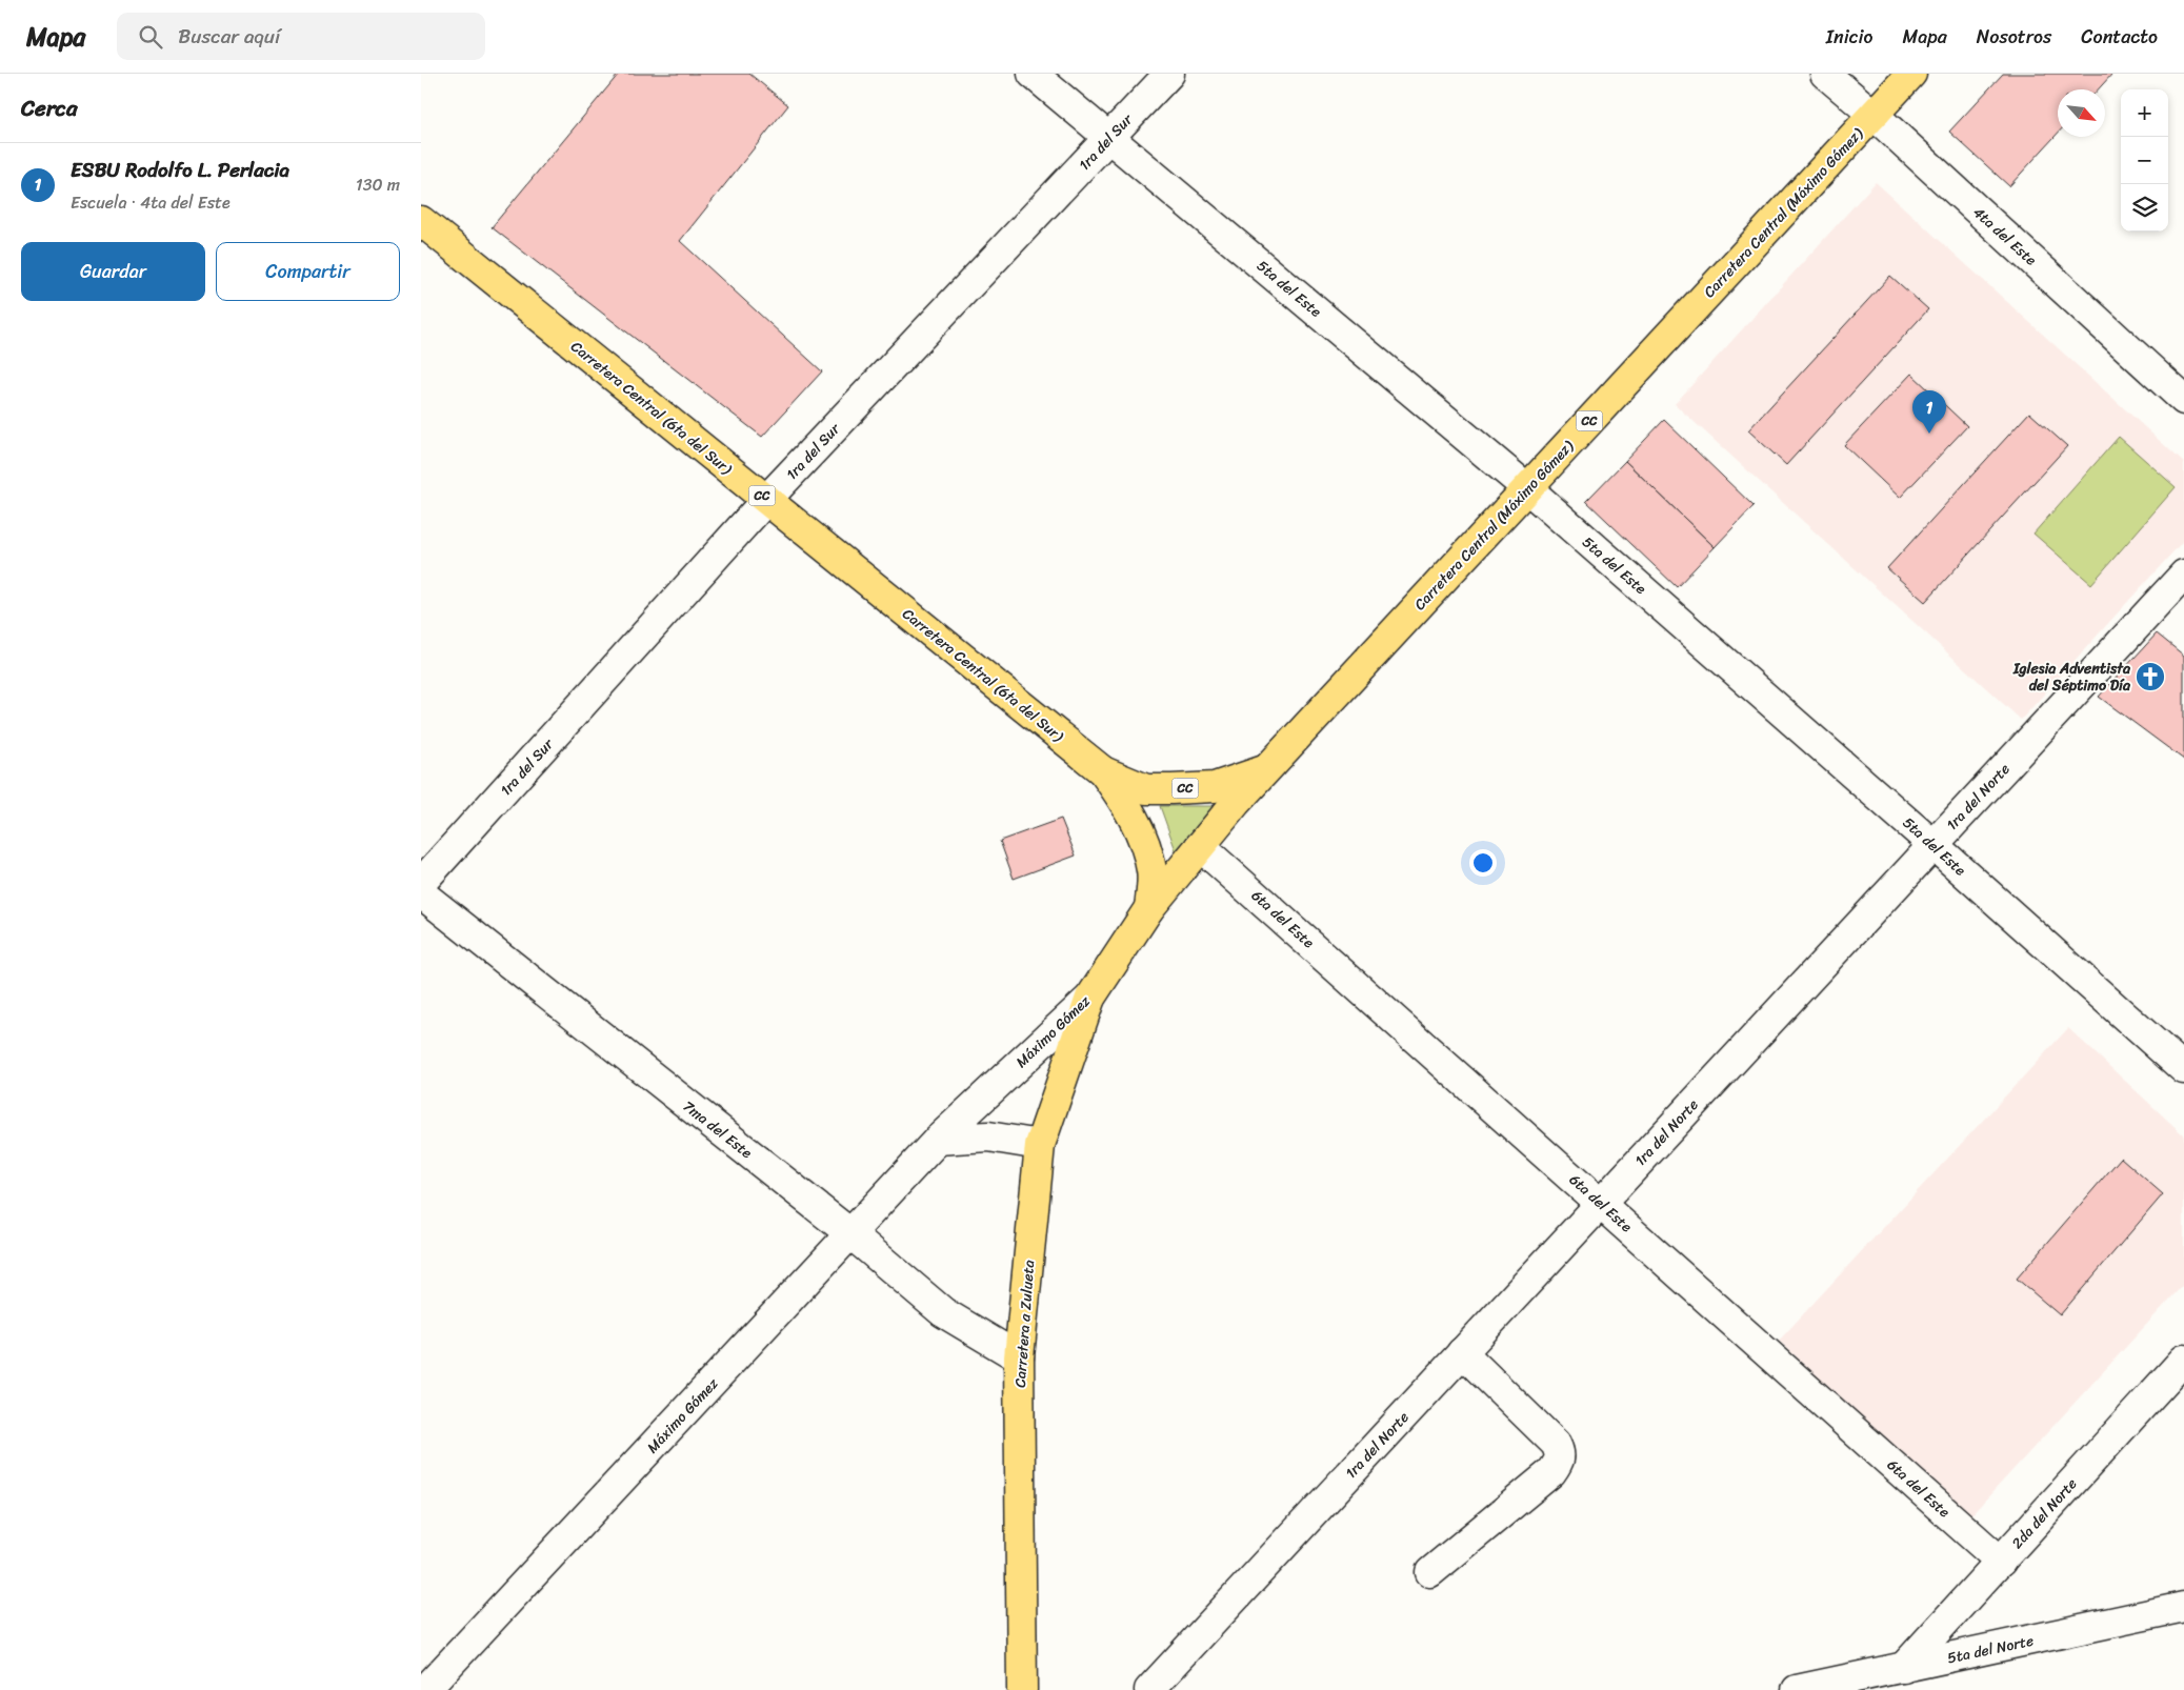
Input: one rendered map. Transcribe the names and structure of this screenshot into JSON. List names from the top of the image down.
{
  "streets": {
    "main road": [
      "Carretera Central (Máximo Gómez)",
      "Carretera Central (6ta del Sur)",
      "CC",
      "Máximo Gómez",
      "Carretera a Zulueta"
    ],
    "street": [
      "1ra del Sur",
      "4ta del Este",
      "5ta del Este",
      "1ra del Norte",
      "6ta del Este",
      "7ma del Este",
      "2da del Norte",
      "5ta del Norte"
    ]
  },
  "crossings": [
    ["1ra del Sur", "5ta del Este"],
    ["1ra del Sur", "Carretera Central (6ta del Sur)"],
    ["Carretera Central (Máximo Gómez)", "4ta del Este"],
    ["Carretera Central (Máximo Gómez)", "5ta del Este"],
    ["Carretera Central (Máximo Gómez)", "CC"],
    ["5ta del Este", "1ra del Norte"],
    ["Carretera Central (6ta del Sur)", "CC"],
    ["Carretera Central (6ta del Sur)", "Máximo Gómez"],
    ["CC", "6ta del Este"],
    ["CC", "Máximo Gómez"],
    ["1ra del Norte", "6ta del Este"],
    ["6ta del Este", "Máximo Gómez"],
    ["6ta del Este", "2da del Norte"],
    ["Máximo Gómez", "7ma del Este"],
    ["Máximo Gómez", "Carretera a Zulueta"],
    ["7ma del Este", "Carretera a Zulueta"],
    ["2da del Norte", "5ta del Norte"]
  ],
  "places": {
    "church": ["Iglesia Adventista del Séptimo Día"]
  },
  "north": "bottom right",
  "page": {
    "header": "Mapa",
    "search": "Buscar aquí",
    "nav": [
      "Inicio",
      "Mapa",
      "Nosotros",
      "Contacto"
    ],
    "heading": "Cerca",
    "map_buttons": ["+", "−"],
    "list": [
      {
        "mark": "1",
        "name": "ESBU Rodolfo L. Perlacia",
        "note": "Escuela · 4ta del Este",
        "value": "130 m"
      }
    ],
    "buttons": ["Guardar", "Compartir"],
    "pins": "1"
  }
}
